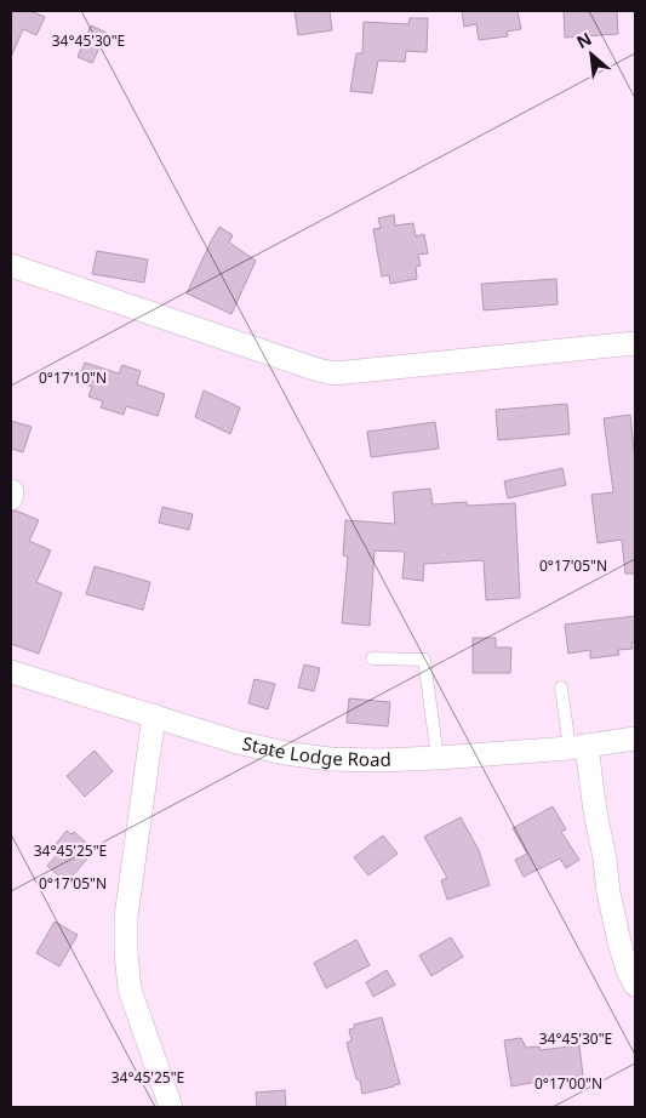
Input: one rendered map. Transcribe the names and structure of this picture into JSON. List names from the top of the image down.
{
  "streets": {
    "street": ["State Lodge Road"]
  },
  "north": "top left",
  "coordinates": [
    "34°45'30\"E",
    "0°17'10\"N",
    "0°17'05\"N",
    "34°45'25\"E",
    "0°17'00\"N"
  ]
}
